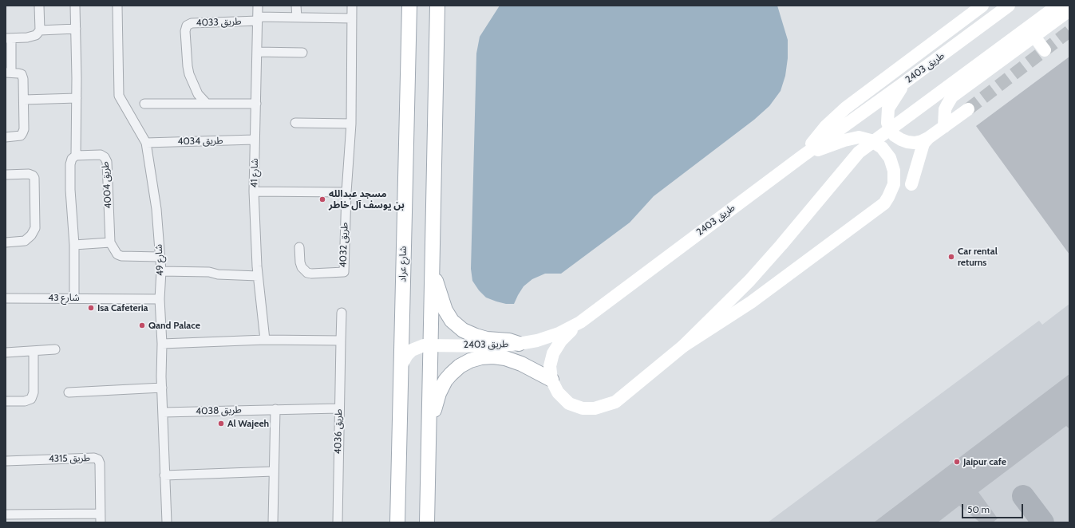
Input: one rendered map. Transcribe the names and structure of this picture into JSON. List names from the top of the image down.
{
  "streets": {
    "main road": ["طريق 2403", "شارع عراد"],
    "street": [
      "طريق 4033",
      "طريق 4034",
      "شارع 41",
      "طريق 4004",
      "طريق 4032",
      "شارع 49",
      "شارع 43",
      "طريق 4038",
      "طريق 4036",
      "طريق 4315"
    ]
  },
  "crossings": [
    ["طريق 4033", "شارع 41"],
    ["طريق 2403", "شارع عراد"],
    ["طريق 4034", "شارع 41"],
    ["طريق 4034", "شارع 49"],
    ["شارع 49", "شارع 43"],
    ["شارع 49", "طريق 4038"],
    ["طريق 4038", "طريق 4036"]
  ],
  "places": [
    "مسجد عبدالله بن يوسف آل خاطر",
    "Car rental returns",
    "Isa Cafeteria",
    "Qand Palace",
    "Al Wajeeh",
    "Jaipur cafe"
  ],
  "scale_bar": "50 m"
}
